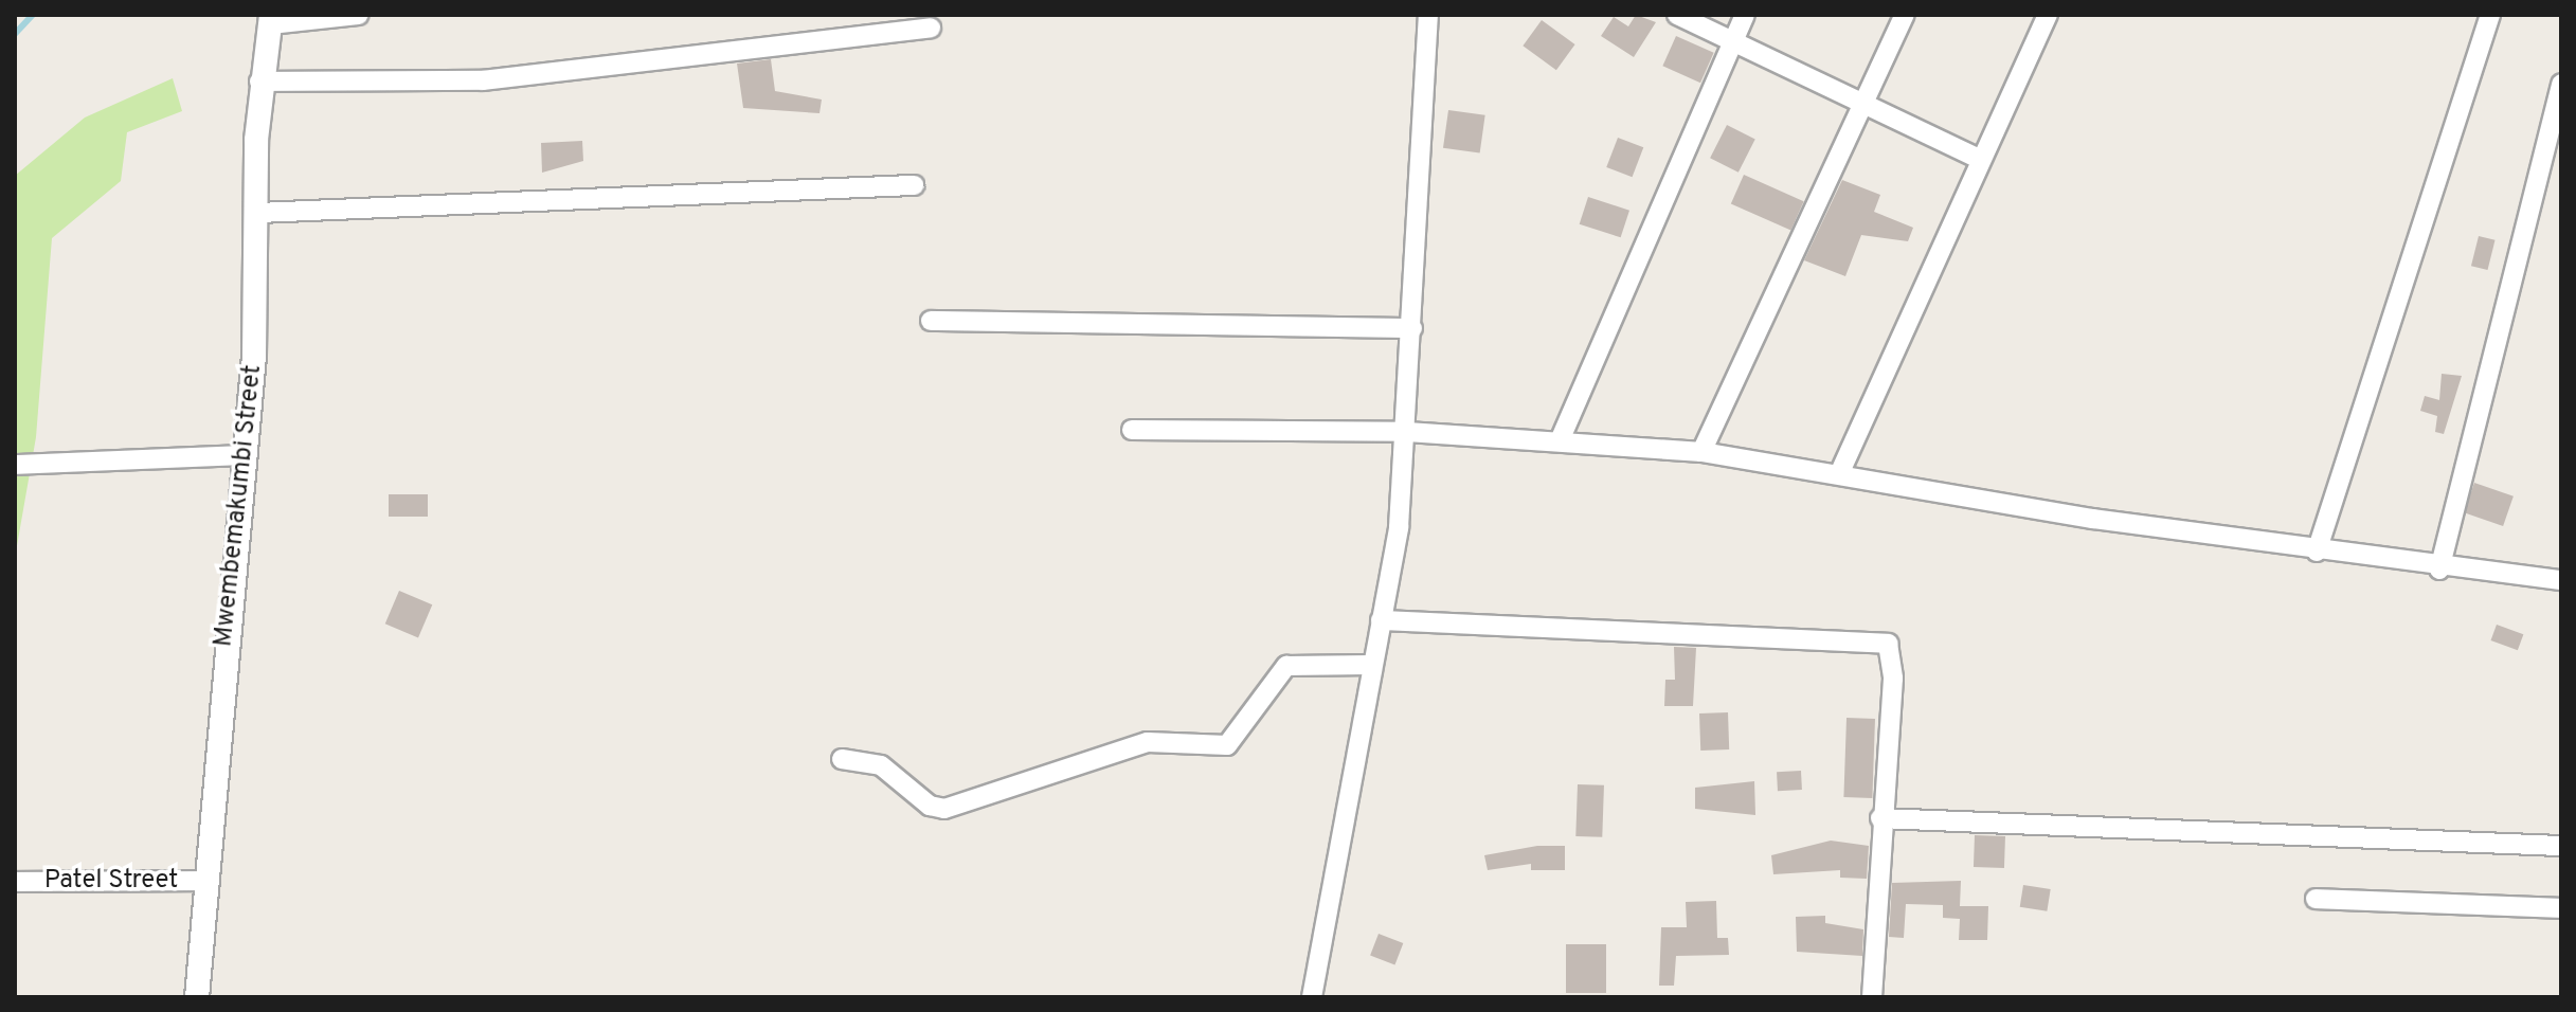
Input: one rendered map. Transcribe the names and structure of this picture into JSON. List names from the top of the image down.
{
  "streets": {
    "street": ["Mwembemakumbi Street", "Patel Street"]
  },
  "crossings": [
    ["Mwembemakumbi Street", "Patel Street"]
  ]
}
